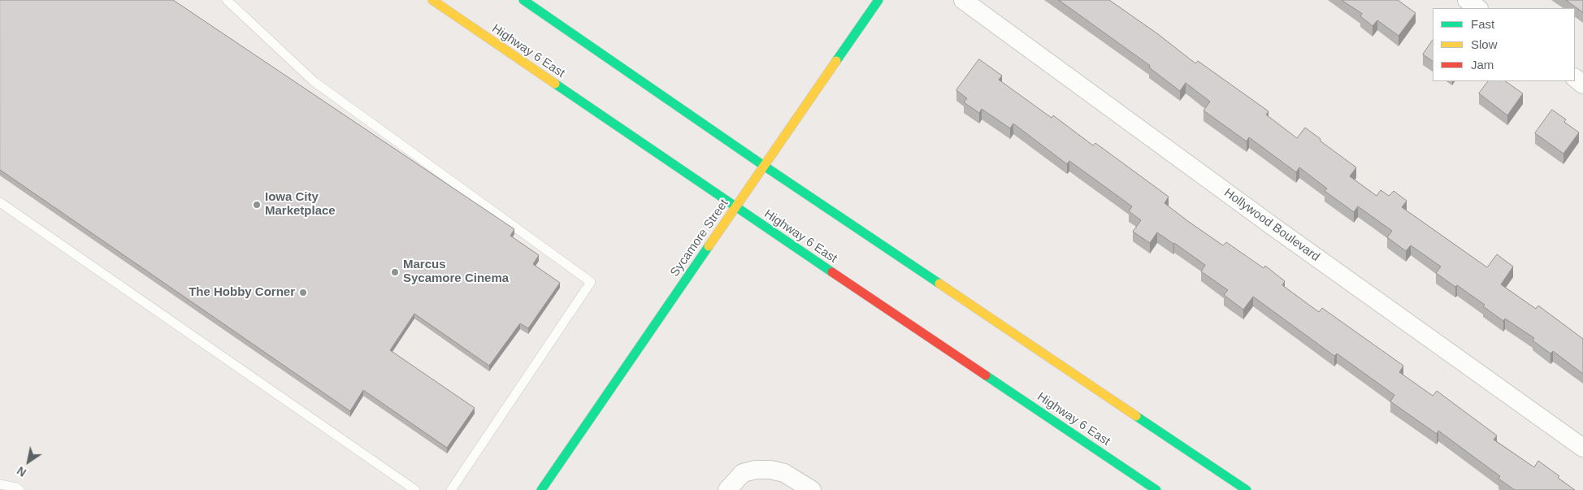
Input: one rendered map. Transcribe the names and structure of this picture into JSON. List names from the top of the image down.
{
  "streets": {
    "main road": ["Highway 6 East", "Sycamore Street"],
    "street": ["Hollywood Boulevard"]
  },
  "crossings": [
    ["Highway 6 East", "Sycamore Street"]
  ],
  "places": ["Iowa City Marketplace", "Marcus Sycamore Cinema", "The Hobby Corner"],
  "legend": ["Fast", "Slow", "Jam"],
  "north": "bottom left"
}
